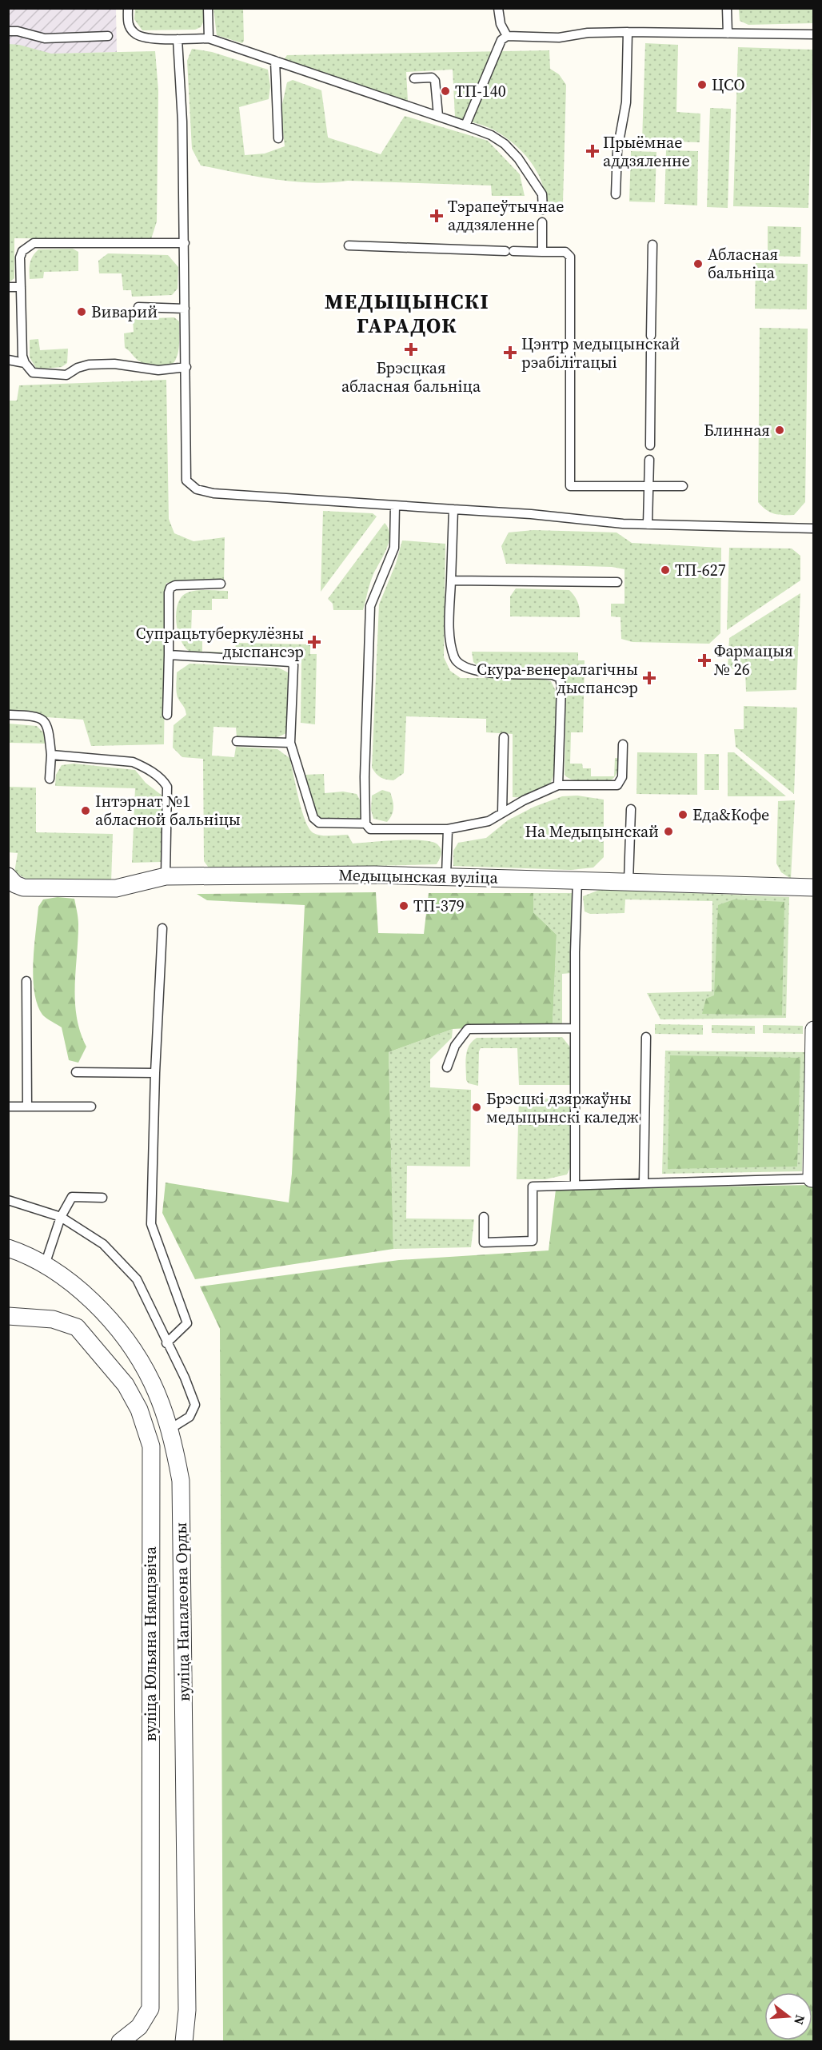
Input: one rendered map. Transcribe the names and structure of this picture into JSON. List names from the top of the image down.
{
  "streets": {
    "street": ["Медыцынская вуліца", "вуліца Напалеона Орды", "вуліца Юльяна Нямцэвіча"]
  },
  "districts": ["МЕДЫЦЫНСКІ ГАРАДОК"],
  "places": {
    "other": [
      "ЦСО",
      "ТП-140",
      "Абласная бальніца",
      "Виварий",
      "Блинная",
      "ТП-627",
      "Інтэрнат №1 абласной бальніцы",
      "Еда&Кофе",
      "На Медыцынскай",
      "ТП-379",
      "Брэсцкі дзяржаўны медыцынскі каледж"
    ],
    "health": [
      "Прыёмнае аддзяленне",
      "Тэрапеўтычнае аддзяленне",
      "Брэсцкая абласная бальніца",
      "Цэнтр медыцынскай рэабілітацыі",
      "Супрацьтуберкулёзны дыспансэр",
      "Фармацыя № 26",
      "Скура-венералагічны дыспансэр"
    ]
  },
  "north": "right"
}
